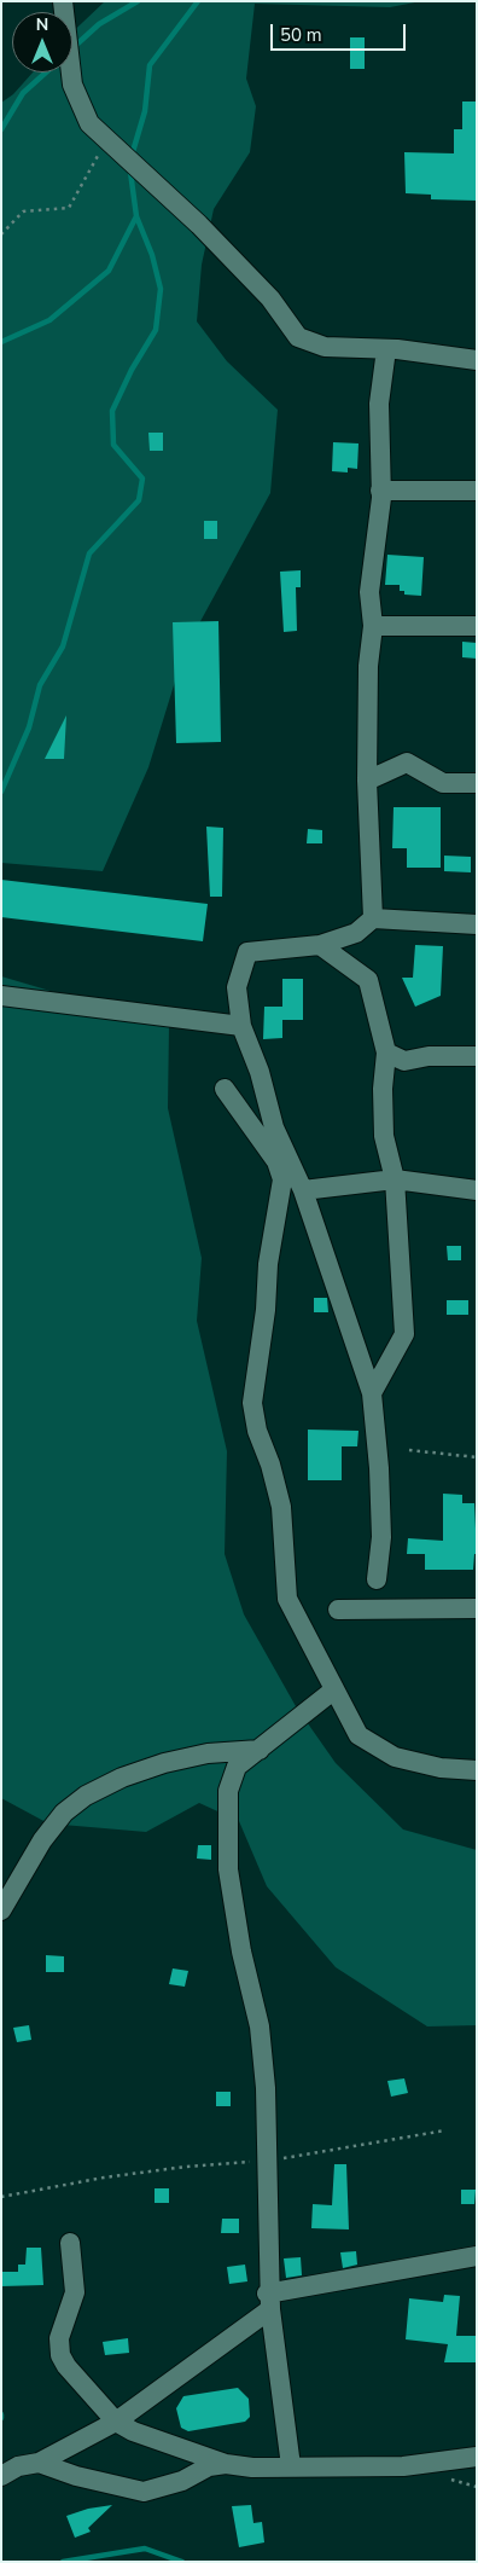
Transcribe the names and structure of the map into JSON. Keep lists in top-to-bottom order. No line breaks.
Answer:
{"scale_bar":"50 m","north":"top"}
